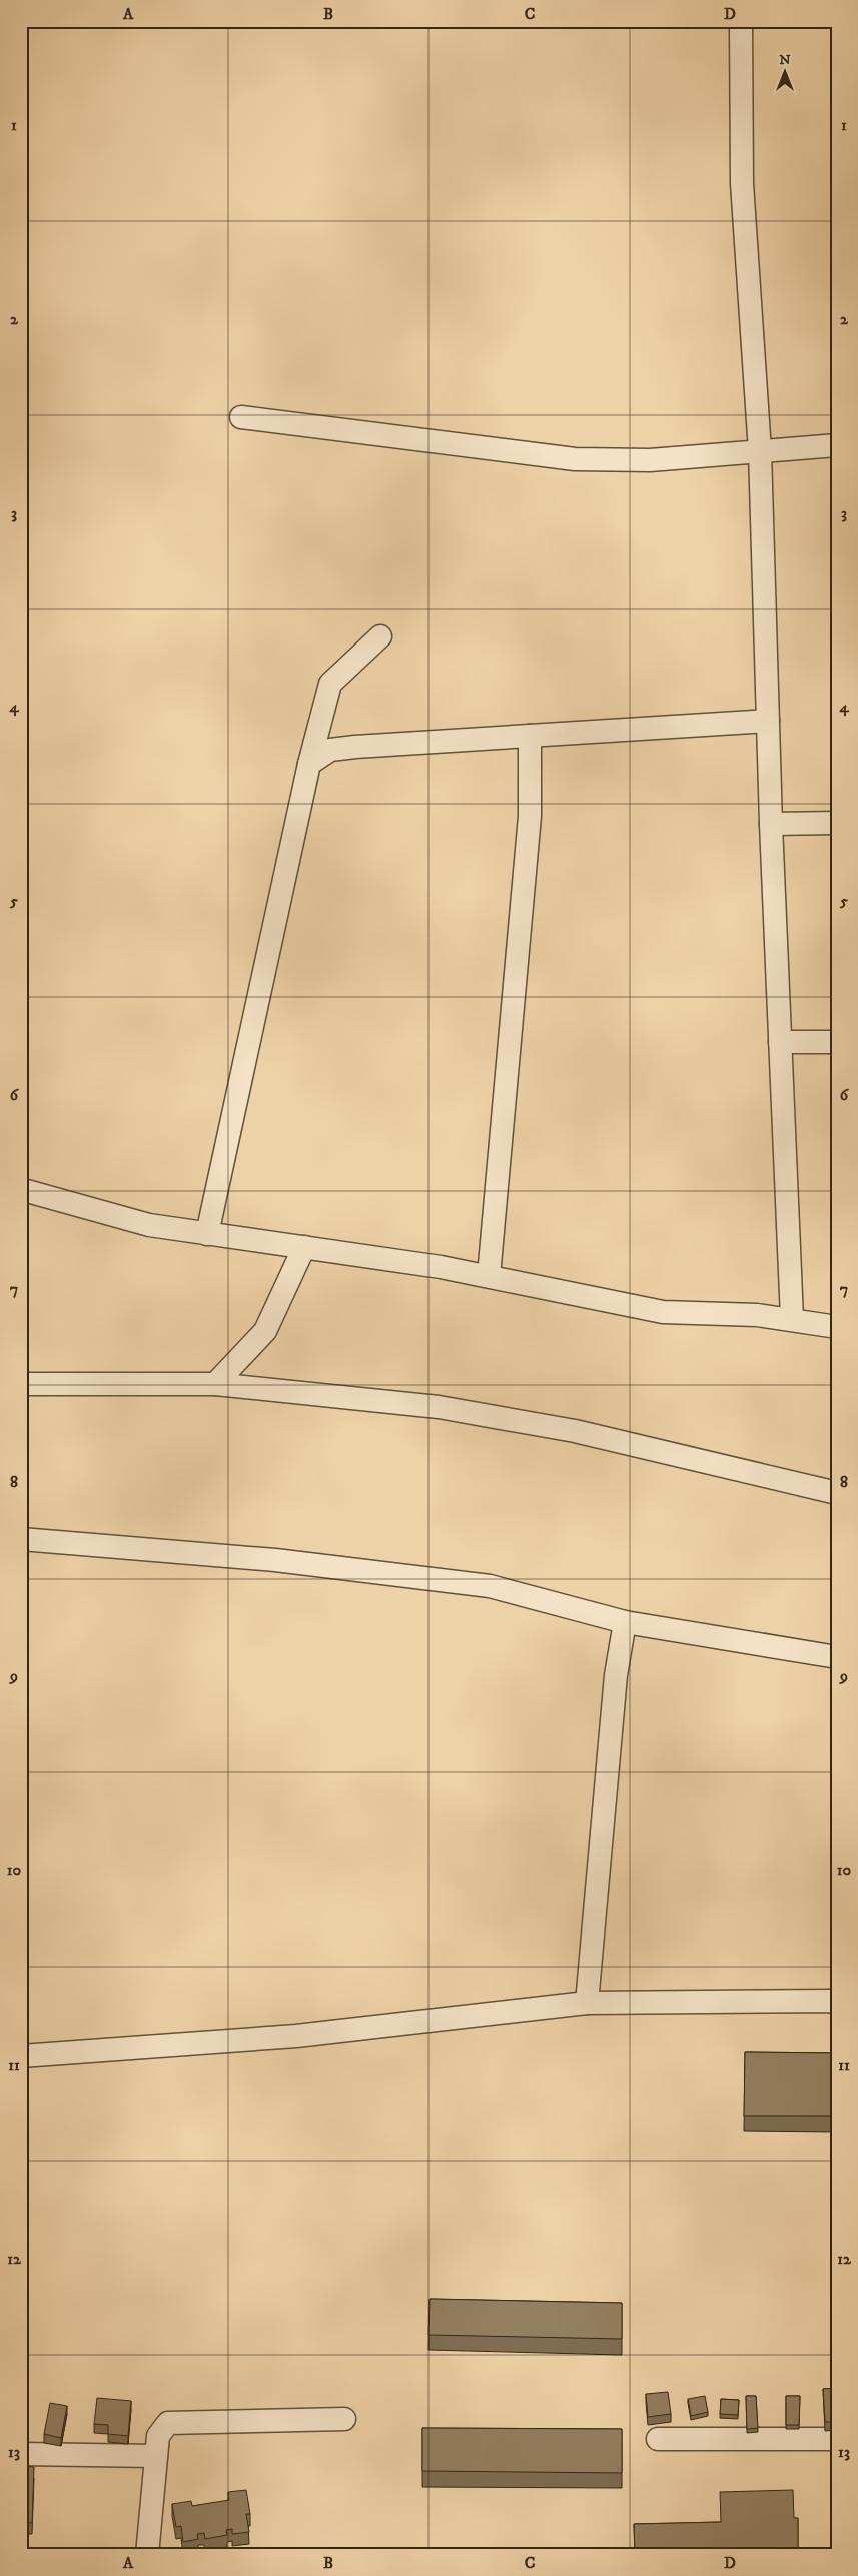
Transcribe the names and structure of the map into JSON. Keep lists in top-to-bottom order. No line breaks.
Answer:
{"north":"top","grid":{"columns":["A","B","C","D"],"rows":["1","2","3","4","5","6","7","8","9","10","11","12","13"]}}
